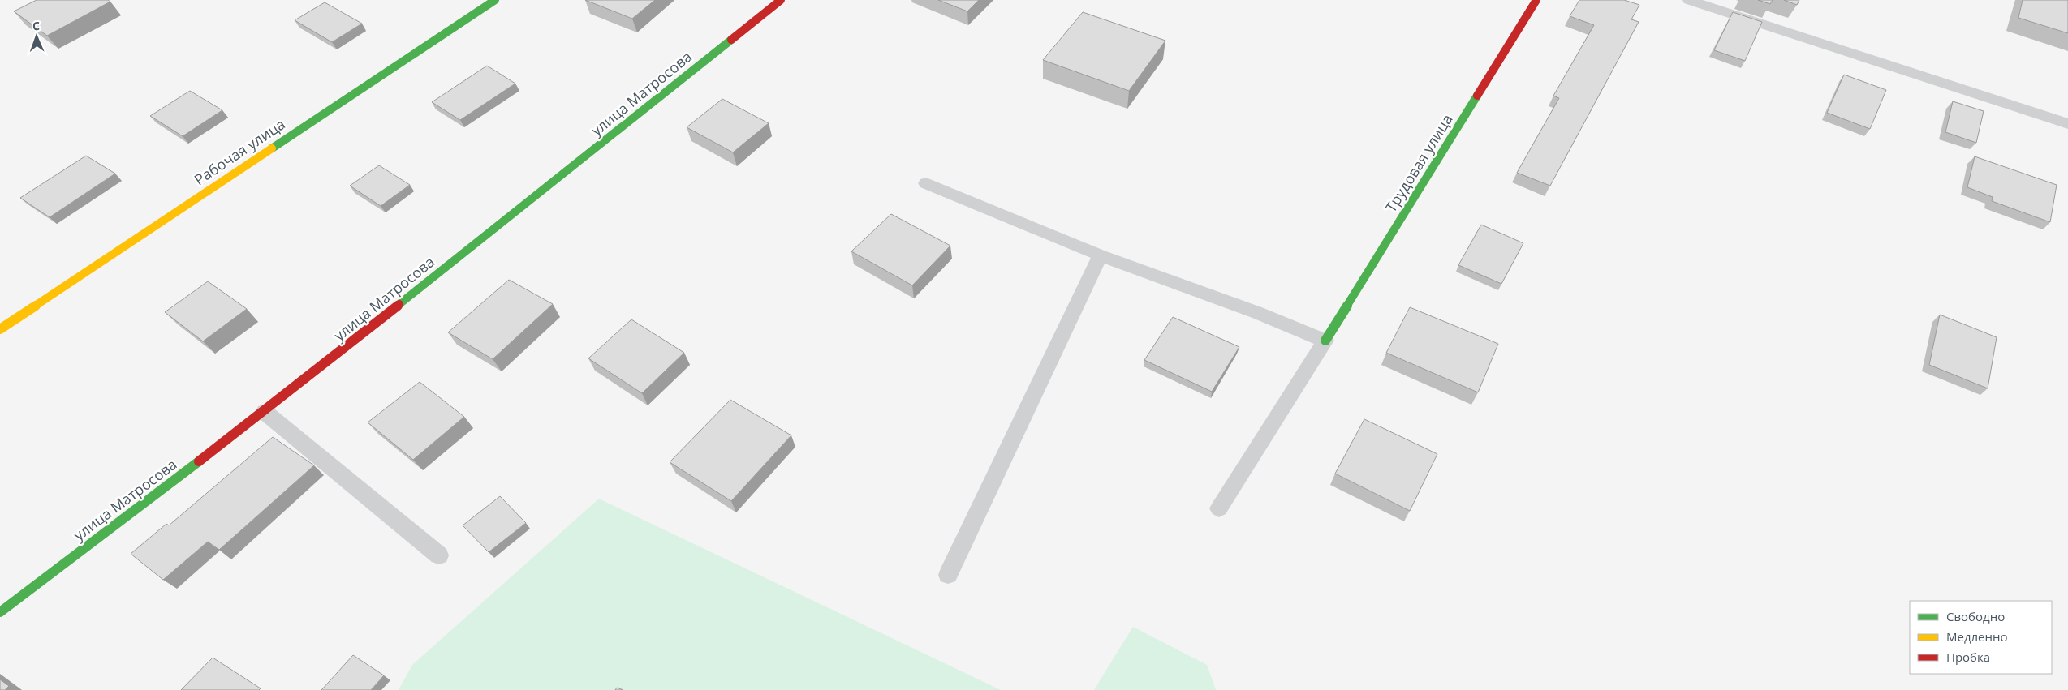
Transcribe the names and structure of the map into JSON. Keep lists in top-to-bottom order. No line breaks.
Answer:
{"streets":{"street":["улица Матросова","Рабочая улица","Трудовая улица"]},"legend":["Свободно","Медленно","Пробка"],"north":"top"}
